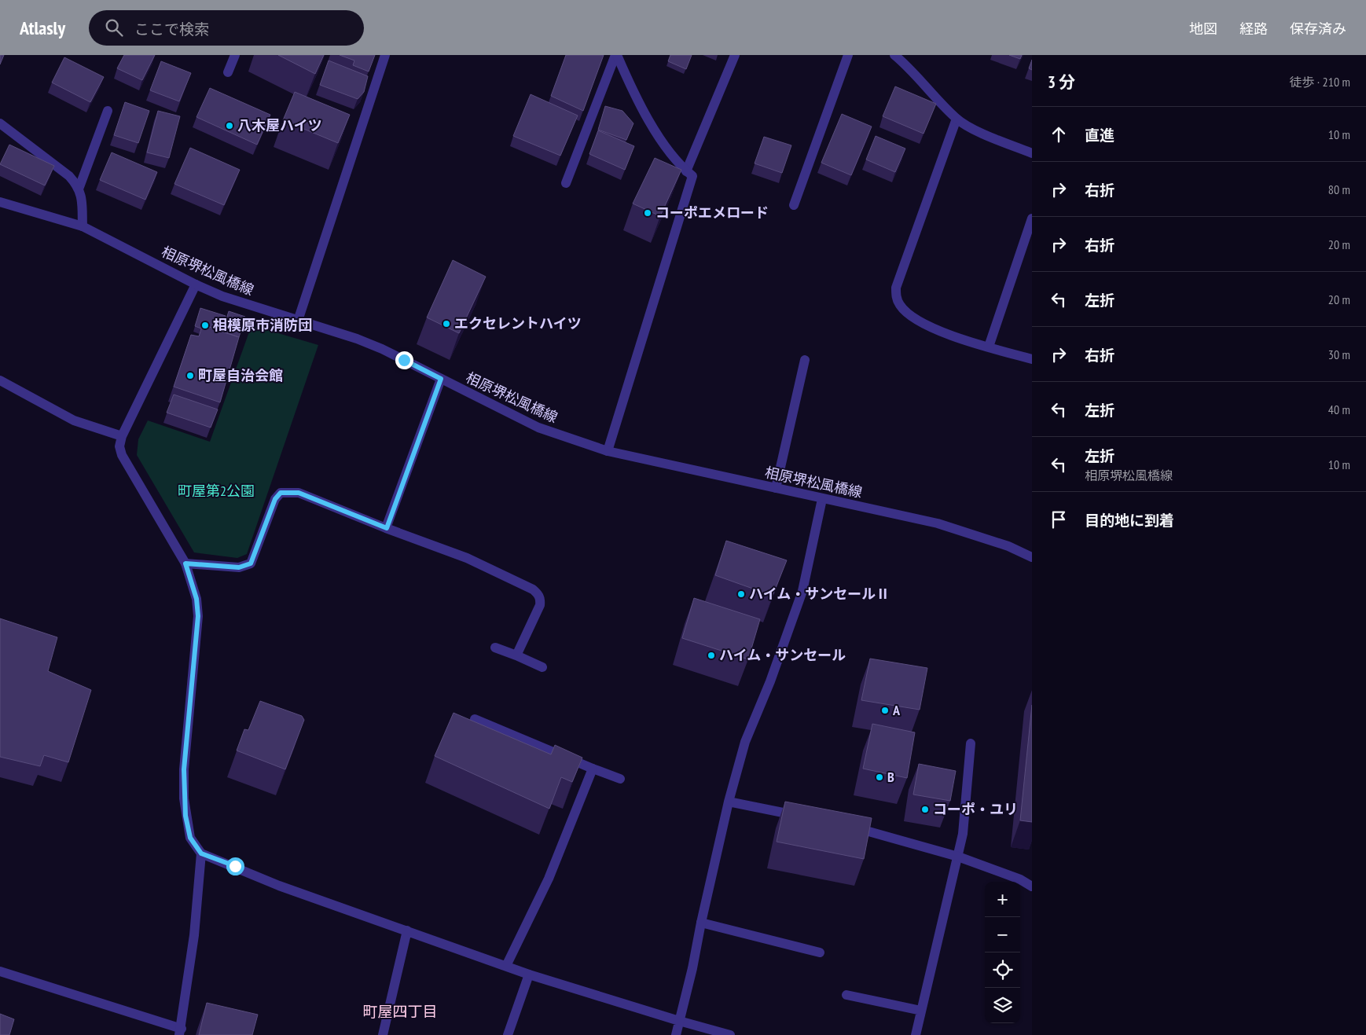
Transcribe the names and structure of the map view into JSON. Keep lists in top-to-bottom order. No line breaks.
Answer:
{"streets":{"street":["相原堺松風橋線"]},"districts":["町屋四丁目"],"parks":["町屋第2公園"],"places":["八木屋ハイツ","コーポエメロード","エクセレントハイツ","相模原市消防団","町屋自治会館","ハイム・サンセールⅡ","ハイム・サンセール","A","B","コーポ・ユリ"],"page":{"header":"Atlasly","search":"ここで検索","nav":["地図","経路","保存済み"],"heading":["3 分","徒歩 · 210 m"],"list":[["直進","10 m"],["右折","80 m"],["右折","20 m"],["左折","20 m"],["右折","30 m"],["左折","40 m"],["左折","相原堺松風橋線","10 m"],"目的地に到着"],"map_buttons":["+","−"]}}
